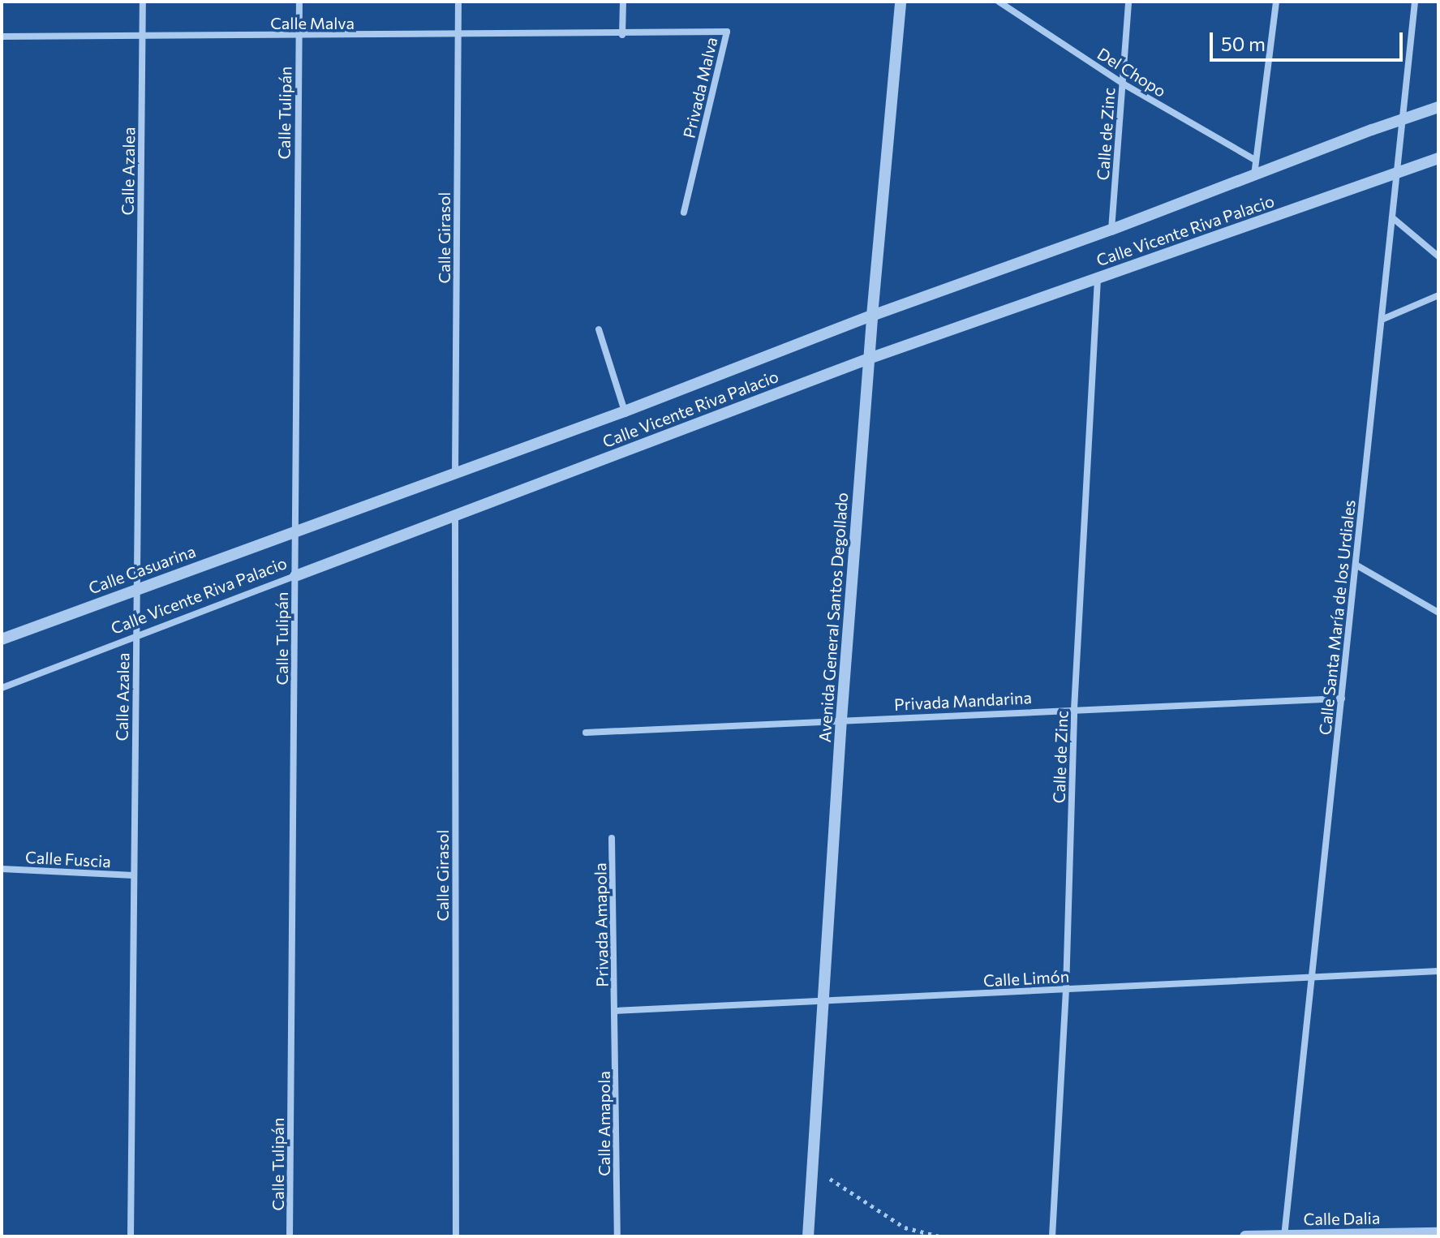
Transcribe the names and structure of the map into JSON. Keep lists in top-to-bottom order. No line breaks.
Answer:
{"streets":{"street":["Calle Malva","Del Chopo","Privada Malva","Calle Tulipán","Calle de Zinc","Calle Azalea","Calle Vicente Riva Palacio","Calle Girasol","Calle Casuarina","Avenida General Santos Degollado","Calle Santa María de los Urdiales","Privada Mandarina","Calle Fuscia","Privada Amapola","Calle Limón","Calle Amapola","Calle Dalia"]},"crossings":[["Calle Malva","Privada Malva"],["Calle Malva","Calle Tulipán"],["Calle Malva","Calle Azalea"],["Calle Malva","Calle Girasol"],["Del Chopo","Calle de Zinc"],["Calle Tulipán","Calle Vicente Riva Palacio"],["Calle Tulipán","Calle Casuarina"],["Calle de Zinc","Calle Vicente Riva Palacio"],["Calle de Zinc","Privada Mandarina"],["Calle de Zinc","Calle Limón"],["Calle Azalea","Calle Vicente Riva Palacio"],["Calle Azalea","Calle Casuarina"],["Calle Azalea","Calle Fuscia"],["Calle Vicente Riva Palacio","Calle Girasol"],["Calle Vicente Riva Palacio","Calle Casuarina"],["Calle Vicente Riva Palacio","Avenida General Santos Degollado"],["Calle Vicente Riva Palacio","Calle Santa María de los Urdiales"],["Avenida General Santos Degollado","Privada Mandarina"],["Avenida General Santos Degollado","Calle Limón"],["Calle Santa María de los Urdiales","Privada Mandarina"],["Calle Santa María de los Urdiales","Calle Limón"],["Calle Santa María de los Urdiales","Calle Dalia"],["Privada Amapola","Calle Limón"],["Privada Amapola","Calle Amapola"],["Calle Limón","Calle Amapola"]],"scale_bar":"50 m"}
